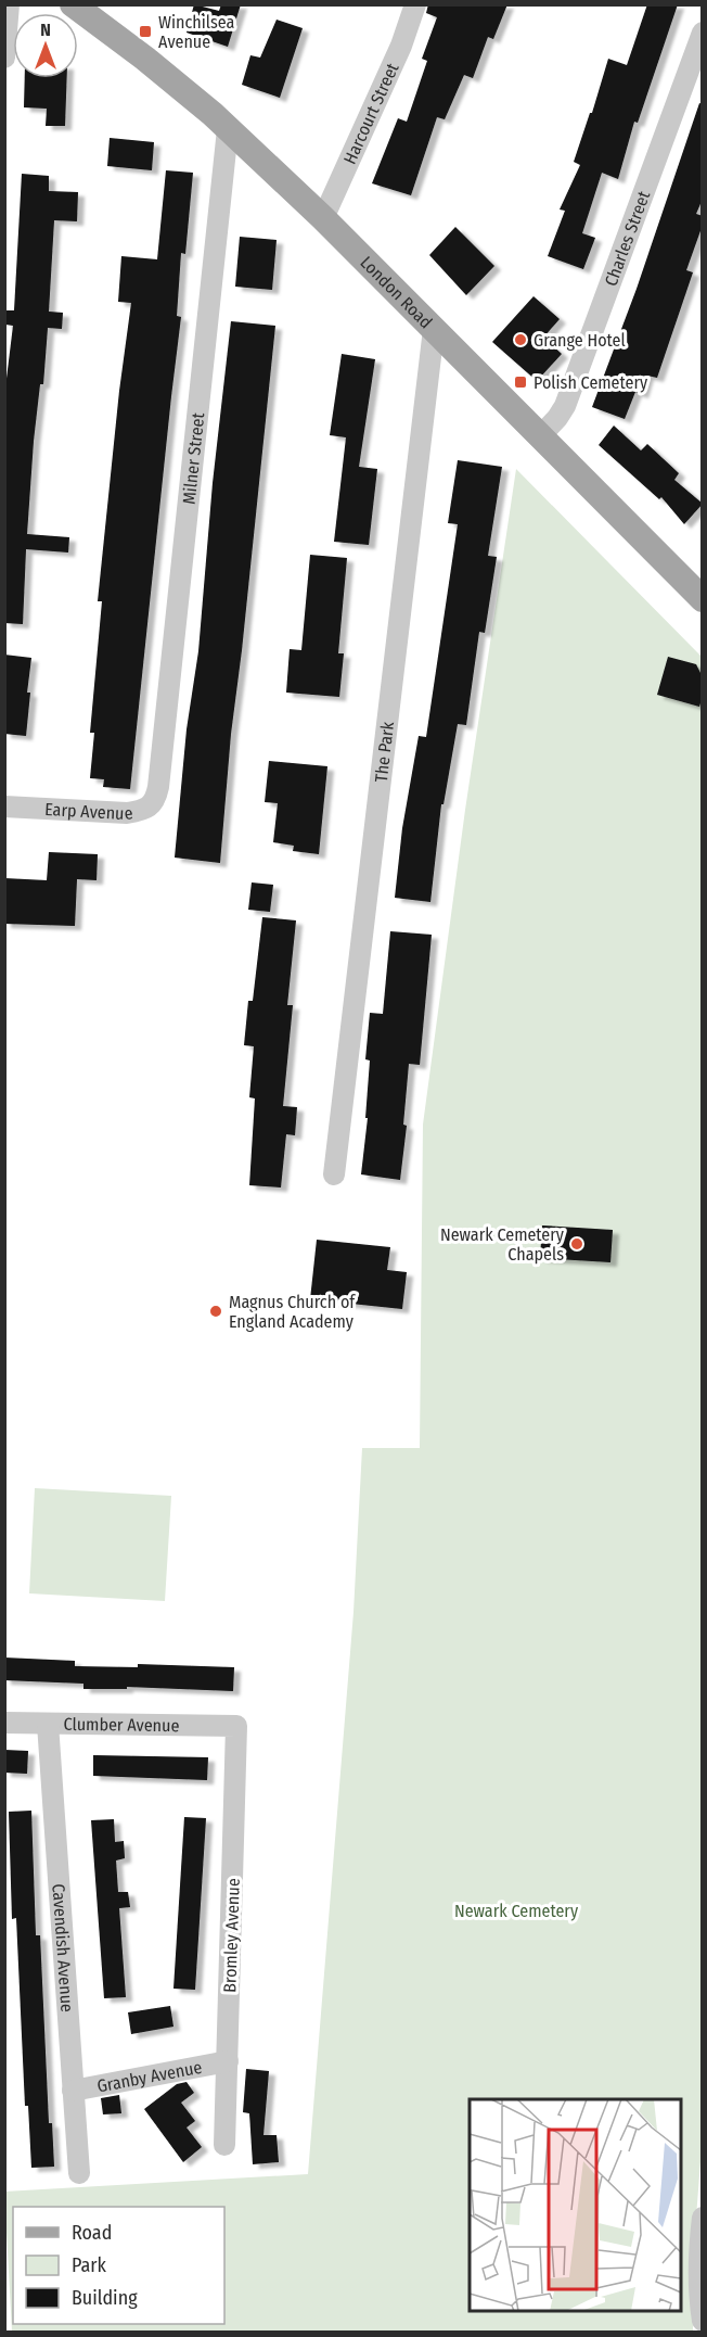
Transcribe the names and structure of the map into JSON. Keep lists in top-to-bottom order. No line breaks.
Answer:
{"streets":{"main road":["London Road"],"street":["Harcourt Street","Charles Street","Milner Street","The Park","Earp Avenue","Clumber Avenue","Bromley Avenue","Cavendish Avenue","Granby Avenue"]},"crossings":[["Harcourt Street","London Road"],["Charles Street","London Road"],["London Road","Milner Street"],["London Road","The Park"],["Milner Street","Earp Avenue"],["Clumber Avenue","Bromley Avenue"],["Clumber Avenue","Cavendish Avenue"],["Bromley Avenue","Granby Avenue"],["Cavendish Avenue","Granby Avenue"]],"parks":["Newark Cemetery"],"places":{"transit":["Winchilsea Avenue","Polish Cemetery"],"other":["Grange Hotel","Newark Cemetery Chapels","Magnus Church of England Academy"]},"legend":["Road","Park","Building"],"north":"top"}
